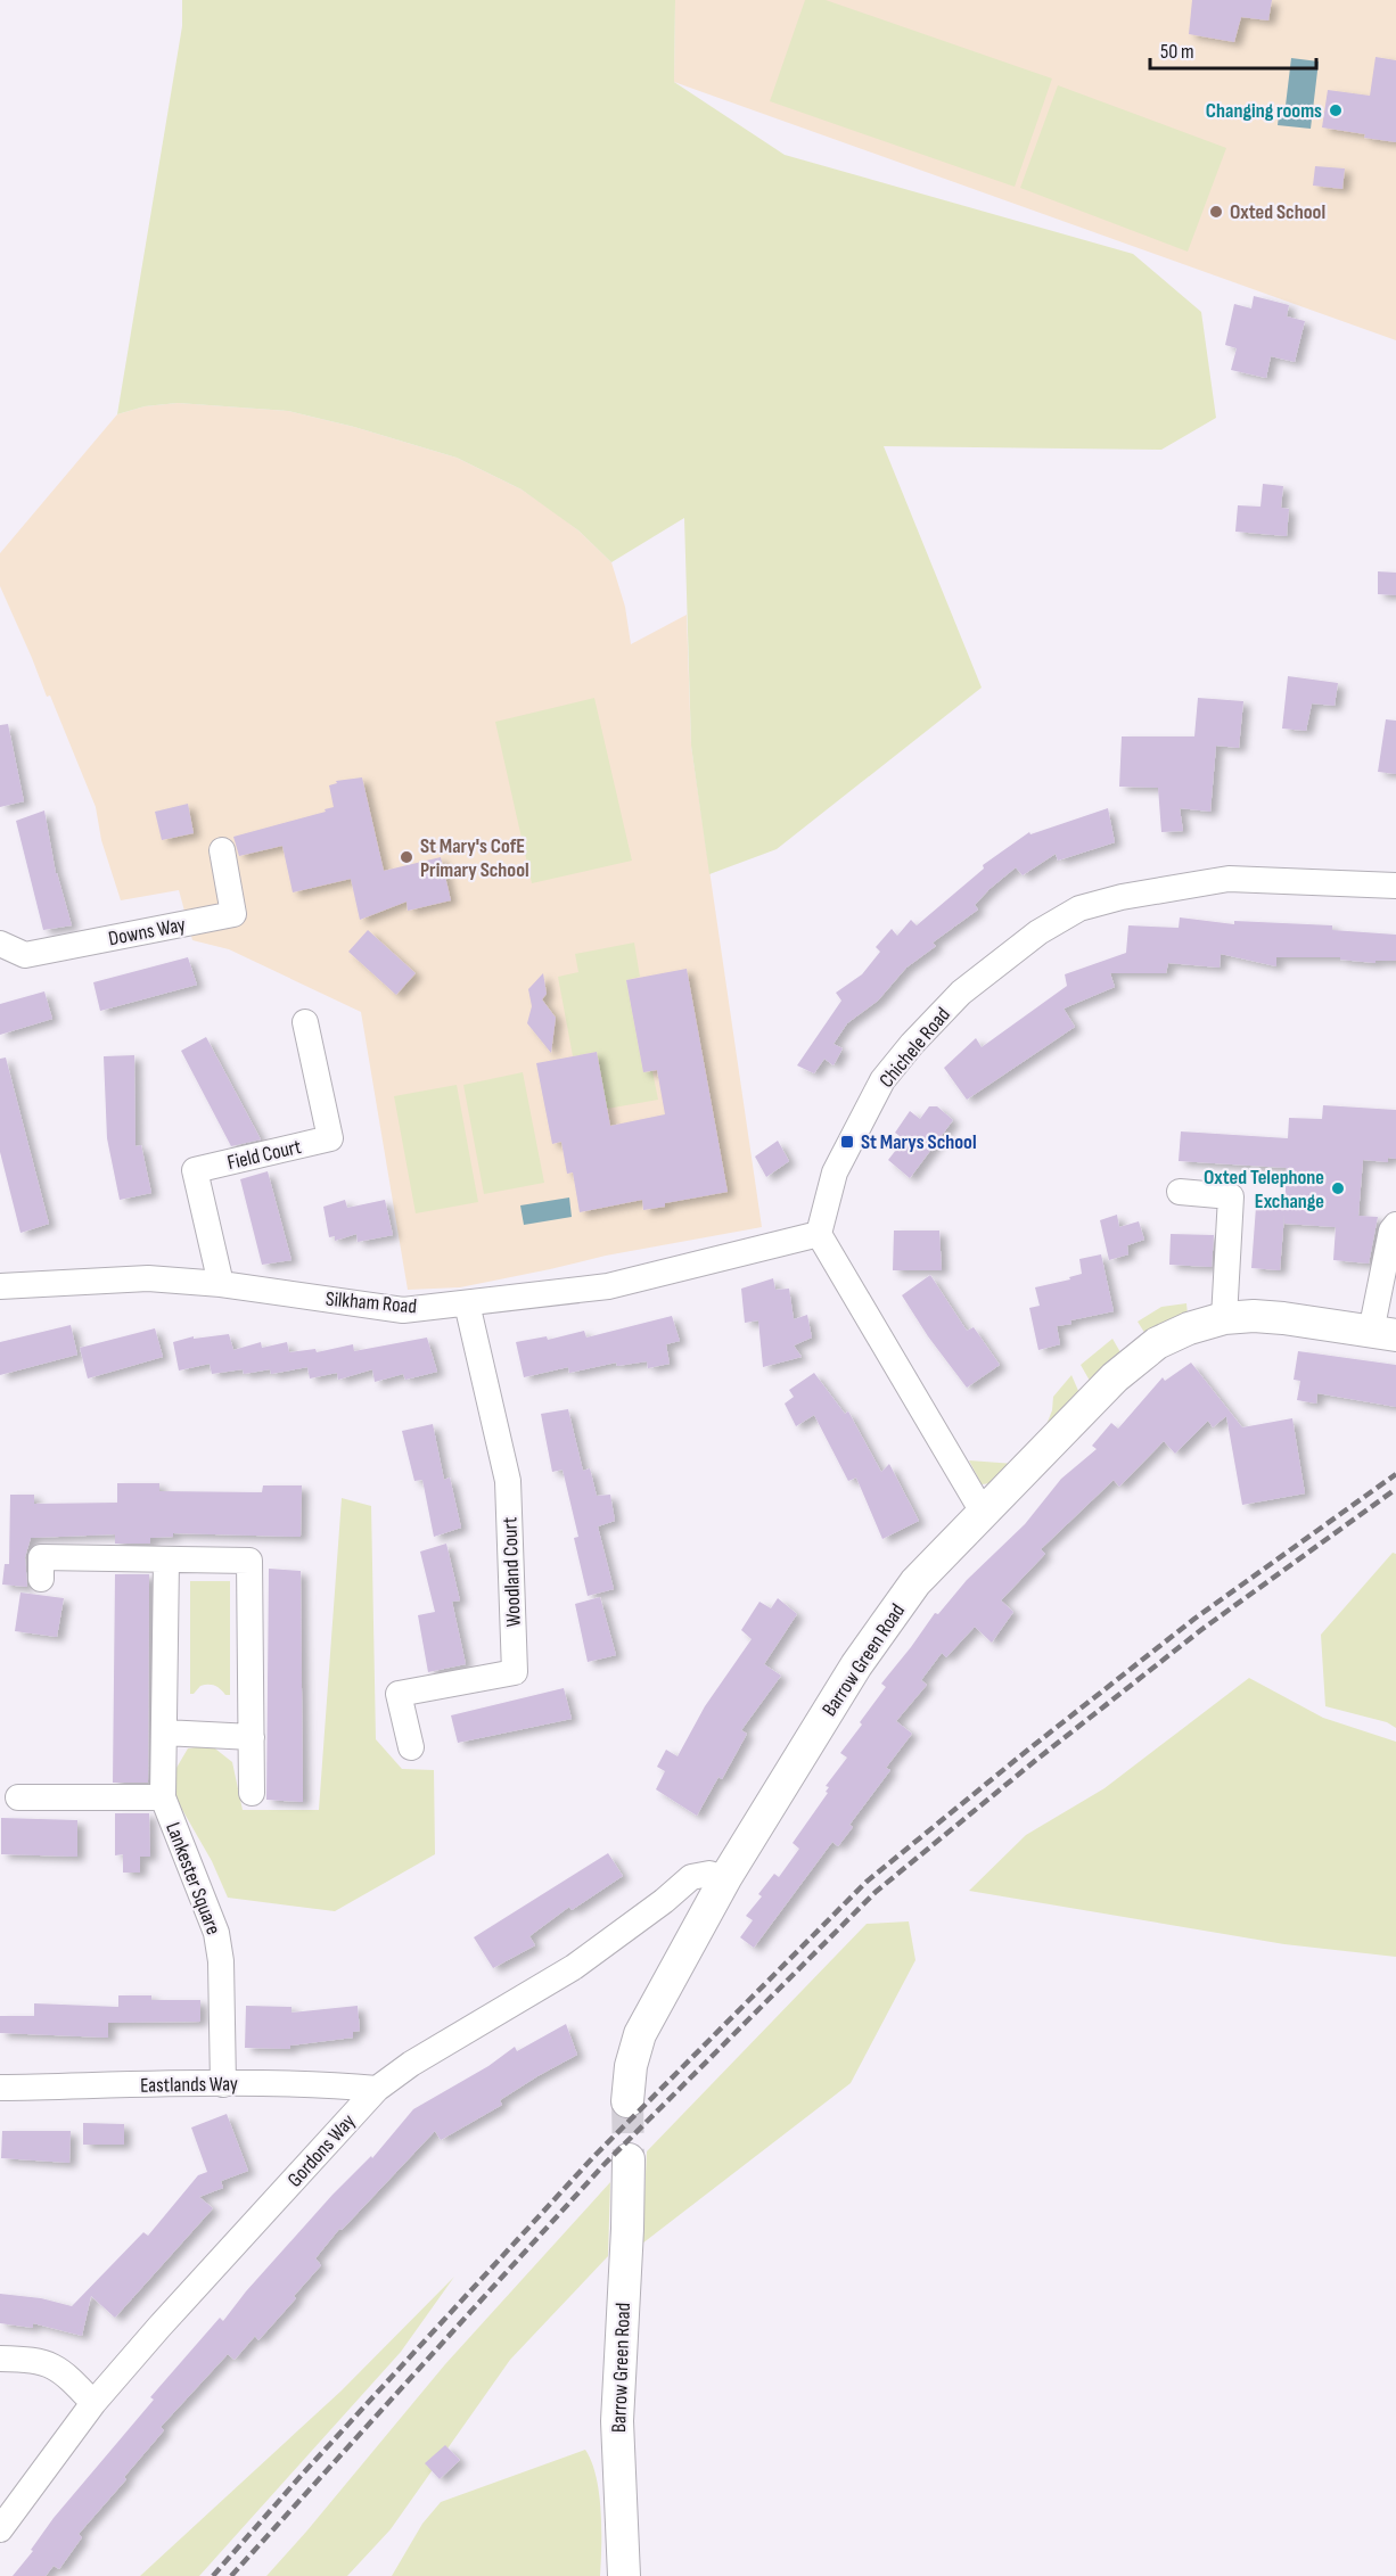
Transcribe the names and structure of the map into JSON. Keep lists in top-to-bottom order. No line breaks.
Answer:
{"streets":{"street":["Downs Way","Chichele Road","Field Court","Silkham Road","Woodland Court","Barrow Green Road","Lankester Square","Eastlands Way","Gordons Way"]},"crossings":[["Chichele Road","Silkham Road"],["Field Court","Silkham Road"],["Silkham Road","Woodland Court"],["Barrow Green Road","Gordons Way"],["Lankester Square","Eastlands Way"],["Eastlands Way","Gordons Way"]],"places":{"other":["Changing rooms","Oxted School","St Mary's CofE Primary School","Oxted Telephone Exchange"],"transit":["St Marys School"]},"scale_bar":"50 m"}
